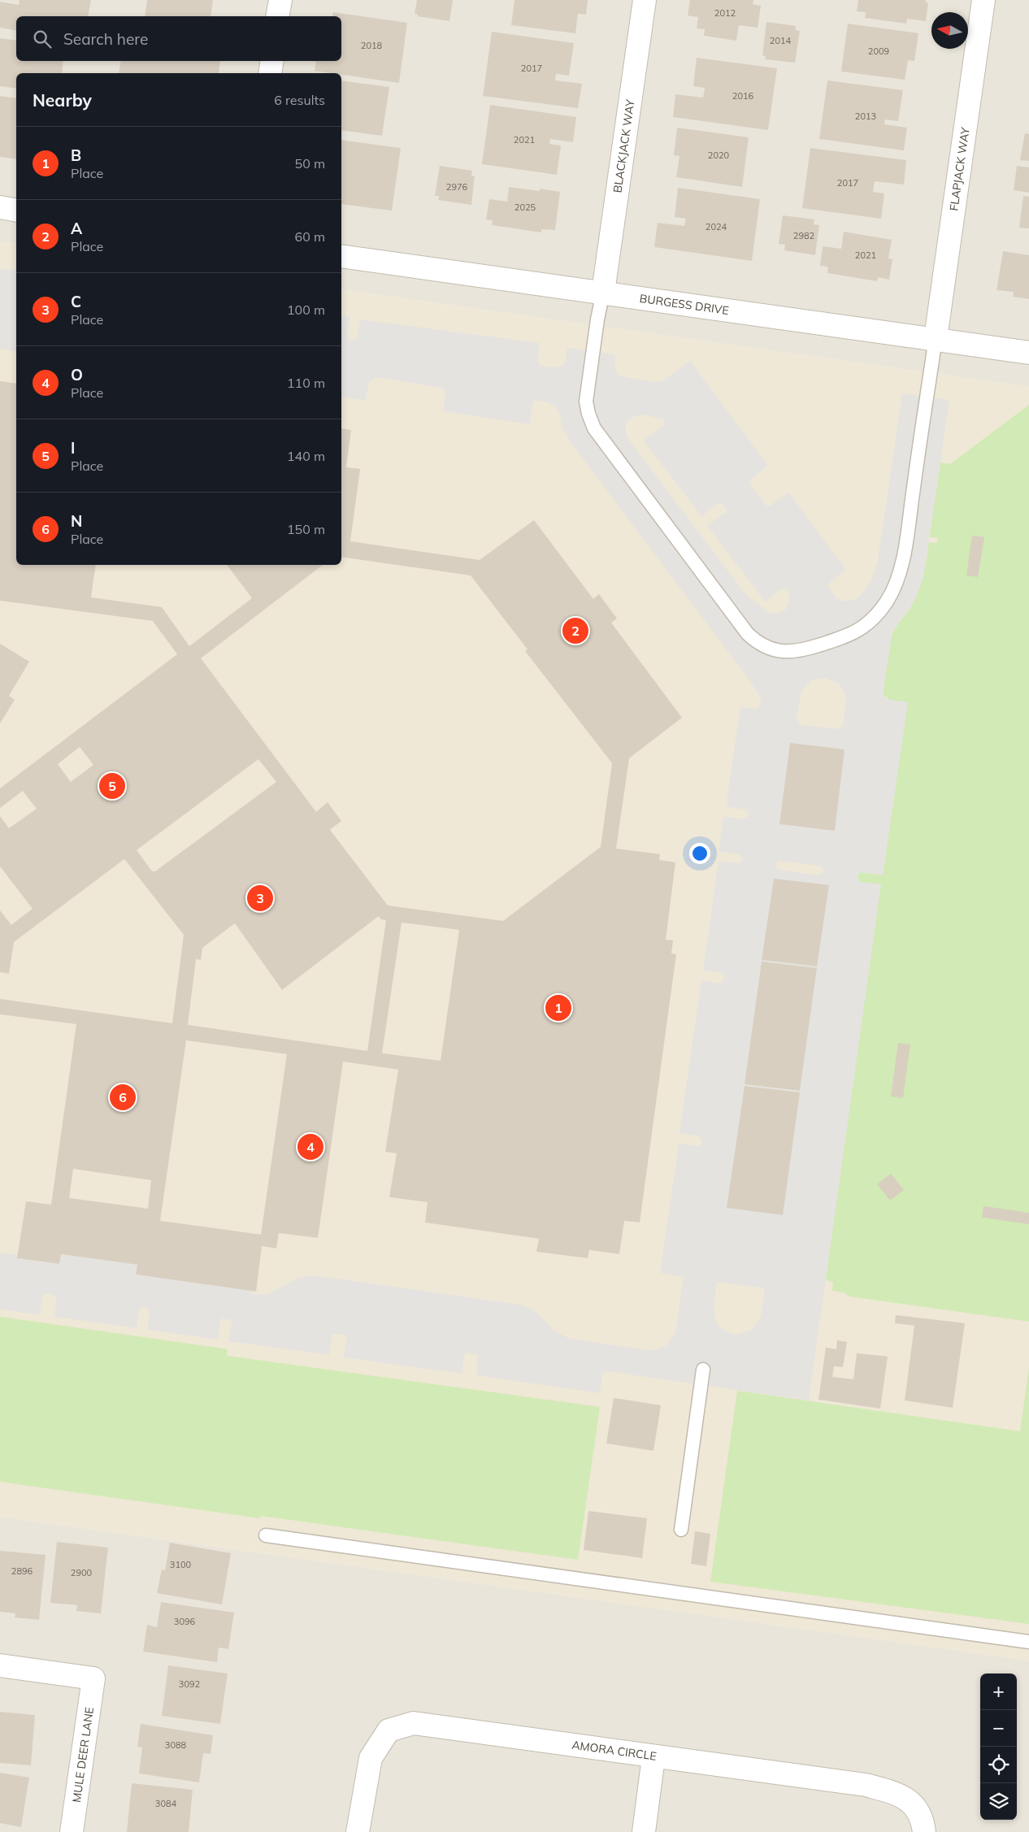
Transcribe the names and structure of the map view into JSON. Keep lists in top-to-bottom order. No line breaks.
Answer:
{"streets":{"street":["BLACKJACK WAY","FLAPJACK WAY","BURGESS DRIVE","AMORA CIRCLE","MULE DEER LANE"]},"crossings":[["BLACKJACK WAY","BURGESS DRIVE"],["FLAPJACK WAY","BURGESS DRIVE"]],"house_numbers":["2012","2014","2018","2009","2017","2016","2013","2021","2020","2017","2976","2025","2024","2982","2021","3100","2896","2900","3096","3092","3088","3084"],"north":"left","page":{"search":"Search here","heading":["Nearby","6 results"],"list":[{"mark":"1","name":"B","note":"Place","value":"50 m"},{"mark":"2","name":"A","note":"Place","value":"60 m"},{"mark":"3","name":"C","note":"Place","value":"100 m"},{"mark":"4","name":"O","note":"Place","value":"110 m"},{"mark":"5","name":"I","note":"Place","value":"140 m"},{"mark":"6","name":"N","note":"Place","value":"150 m"}],"pins":["2","5","3","1","6","4"],"map_buttons":["+","−"]}}
